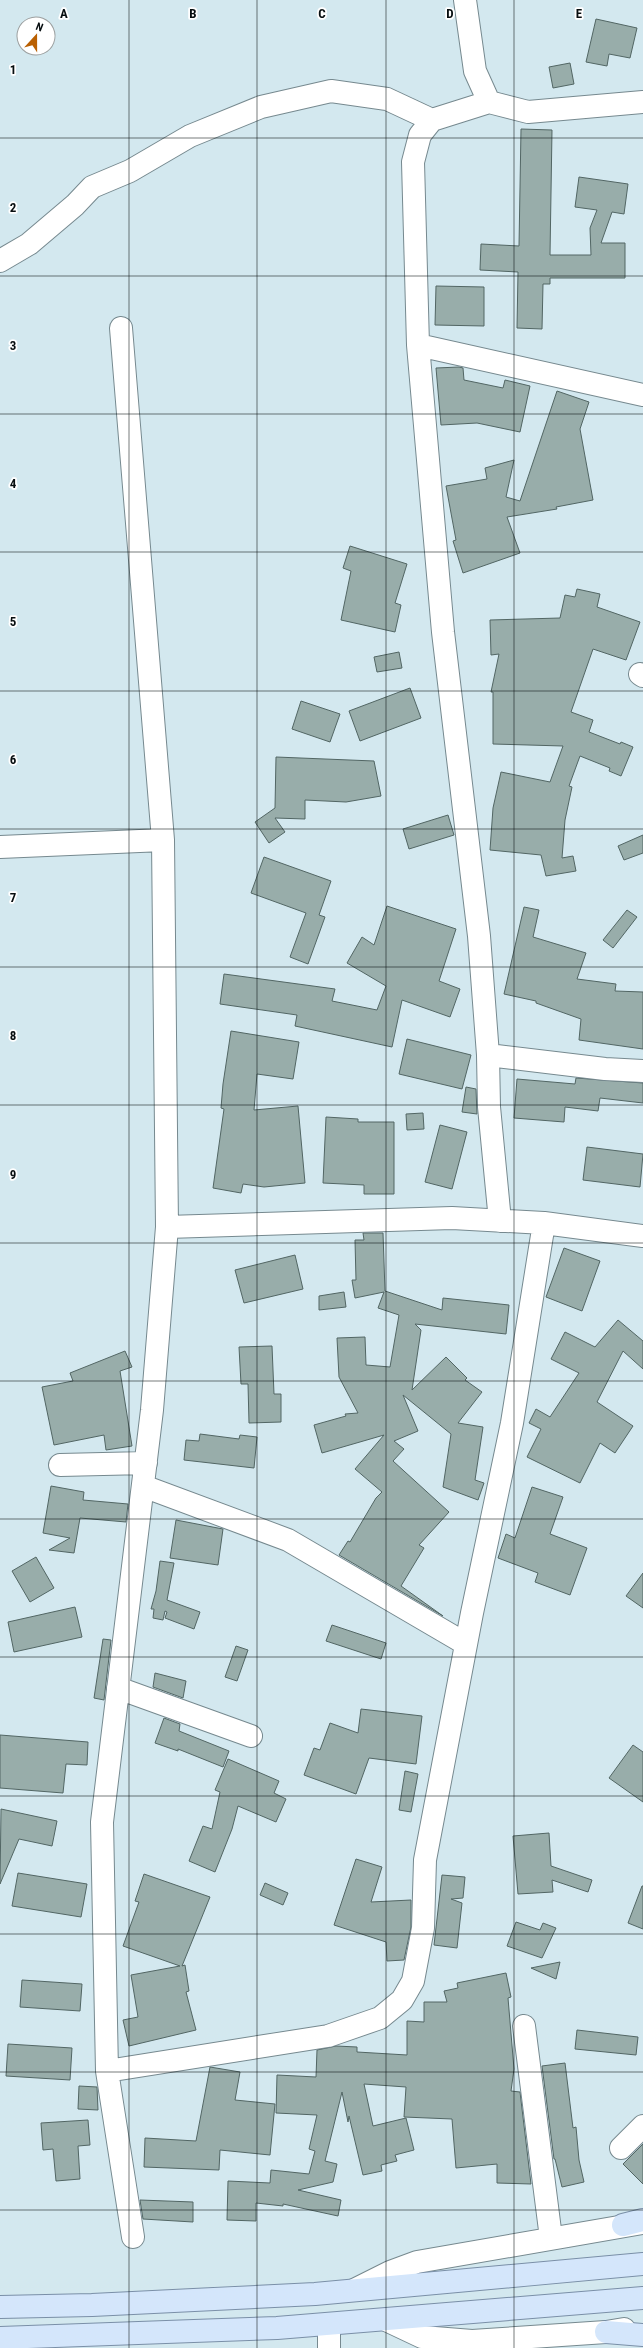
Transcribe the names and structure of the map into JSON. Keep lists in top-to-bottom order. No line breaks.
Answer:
{"north":"top","grid":{"columns":["A","B","C","D","E"],"rows":["1","2","3","4","5","6","7","8","9"]}}
